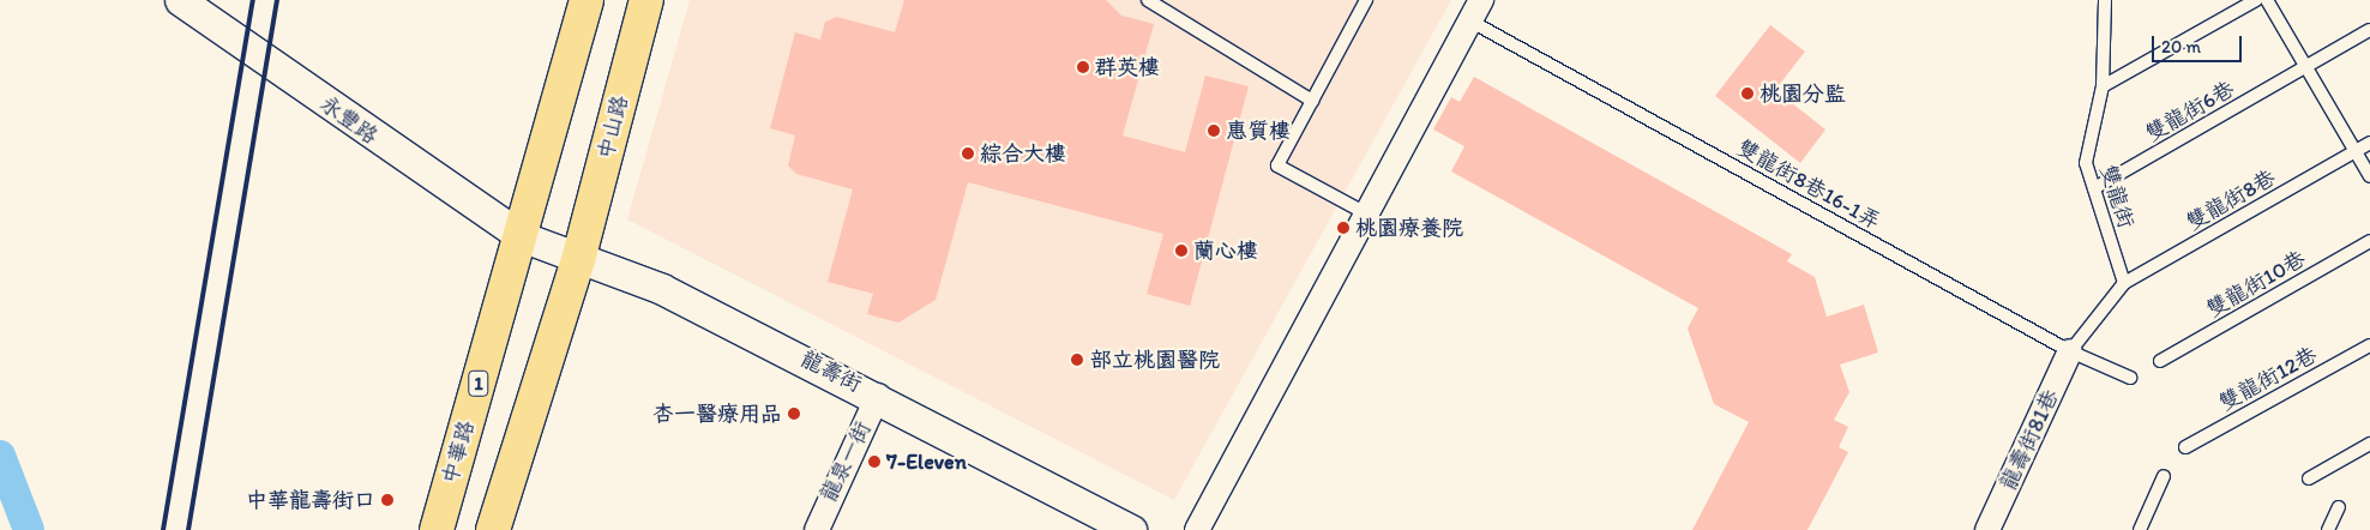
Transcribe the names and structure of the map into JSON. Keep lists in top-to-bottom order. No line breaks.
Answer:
{"streets":{"main road":["中山路","1","中華路"],"street":["永豐路","龍壽街","龍壽街81巷","龍泉一街"],"lane":["雙龍街6巷","雙龍街8巷16-1弄","雙龍街","雙龍街8巷","雙龍街10巷","雙龍街12巷"]},"crossings":[["雙龍街6巷","雙龍街"],["永豐路","龍壽街"],["永豐路","1"],["永豐路","中華路"],["中山路","龍壽街"],["雙龍街8巷16-1弄","龍壽街81巷"],["雙龍街","雙龍街8巷"],["龍壽街","1"],["龍壽街","中華路"],["龍壽街","龍泉一街"],["1","中華路"]],"places":["群英樓","桃園分監","惠質樓","綜合大樓","桃園療養院","蘭心樓","部立桃園醫院","杏一醫療用品","7-Eleven","中華龍壽街口"],"scale_bar":"20 m"}
